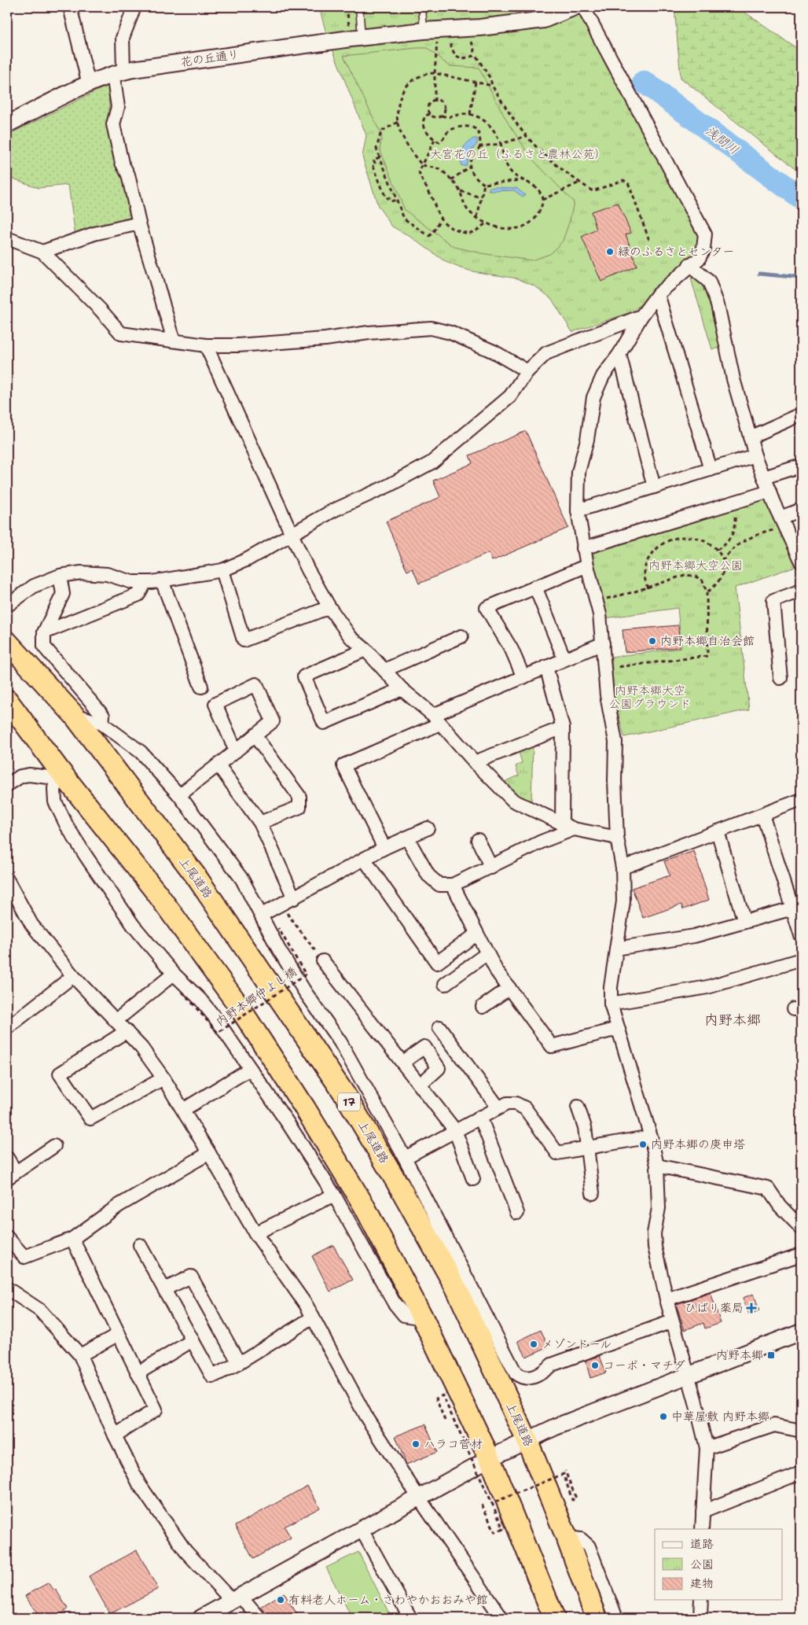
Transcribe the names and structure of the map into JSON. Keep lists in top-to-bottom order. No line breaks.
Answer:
{"streets":{"highway":["上尾道路","17"],"street":["花の丘通り"],"path":["内野本郷仲よし橋"]},"districts":["内野本郷"],"water":["浅間川"],"parks":["大宮花の丘（ふるさと農林公苑）","内野本郷大空公園","内野本郷大空 公園グラウンド"],"places":{"other":["緑のふるさとセンター","内野本郷自治会館","内野本郷の庚申塔","メゾンドール","コーポ・マチダ","中華屋敷 内野本郷","ハラコ菅材","有料老人ホーム・さわやかおおみや館"],"health":["ひばり薬局"],"transit":["内野本郷"]},"legend":["道路","公園","建物"]}
